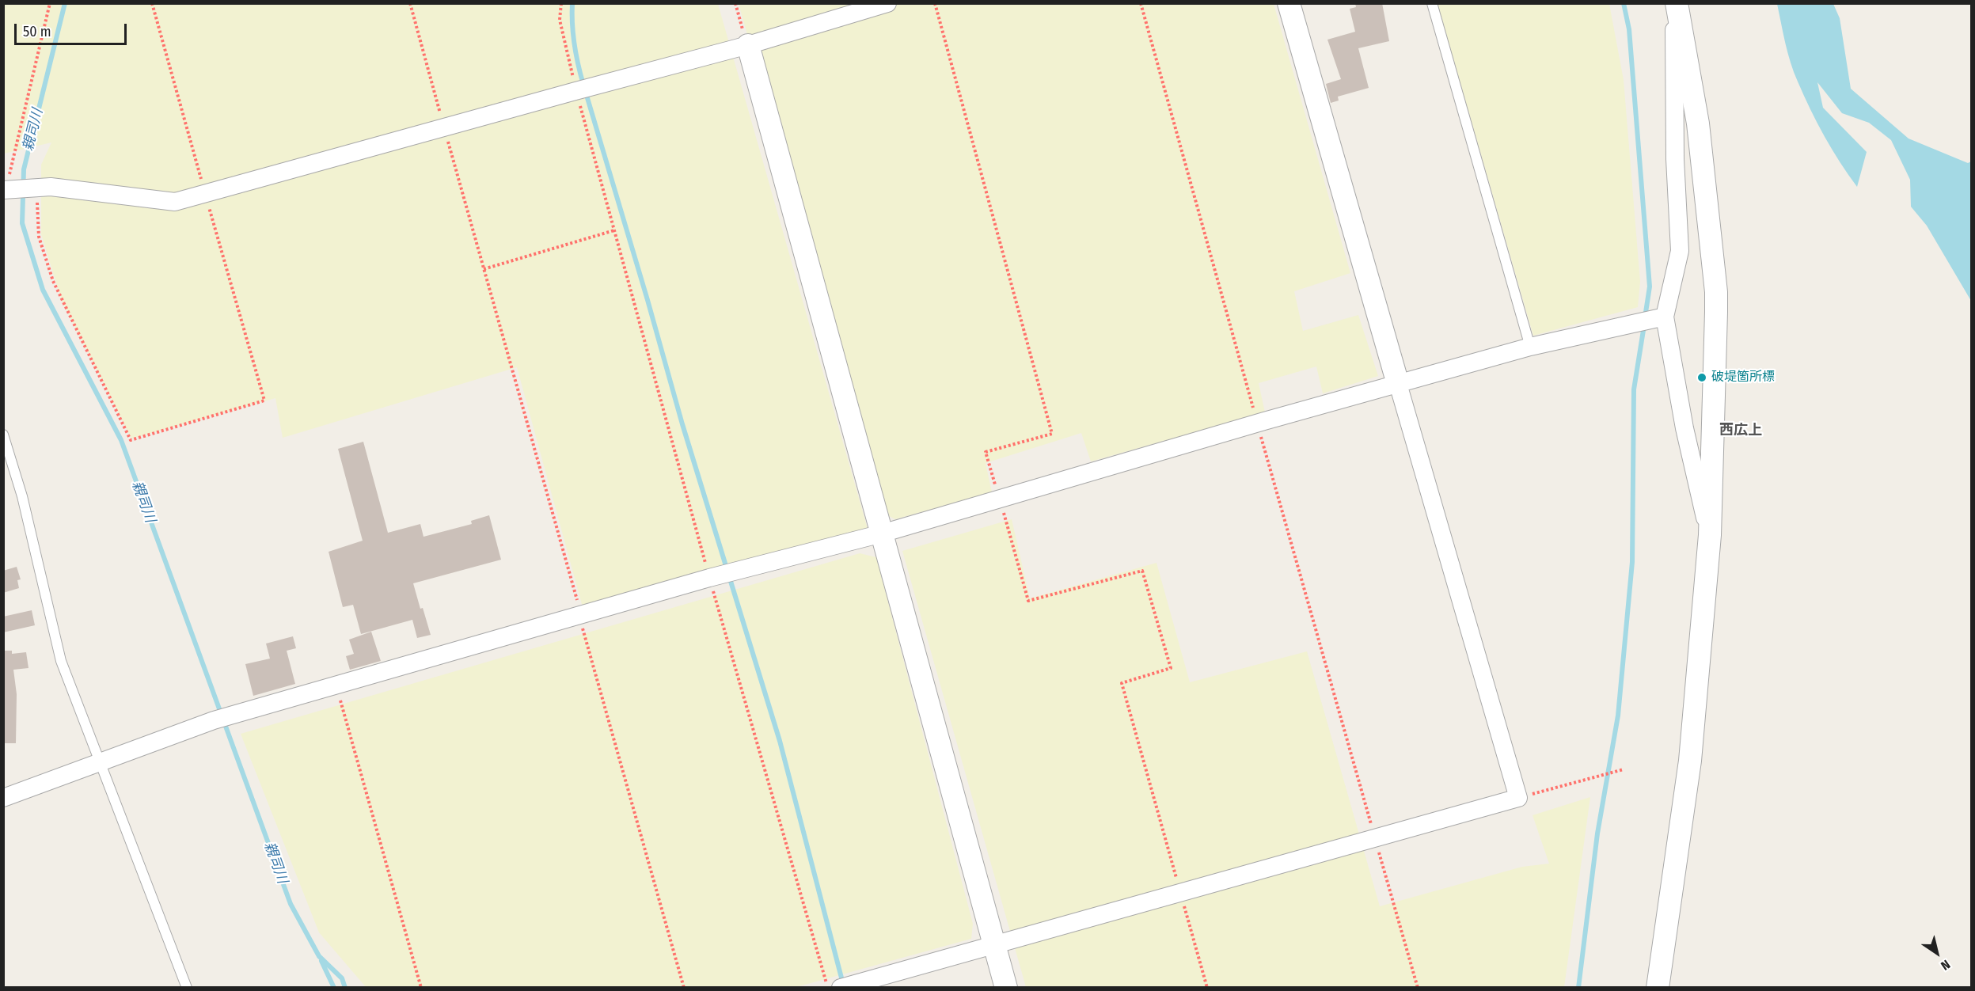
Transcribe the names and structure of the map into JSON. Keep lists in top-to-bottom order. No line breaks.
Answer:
{"districts":["西広上"],"water":["親司川"],"places":["破堤箇所標"],"scale_bar":"50 m","north":"bottom right"}
